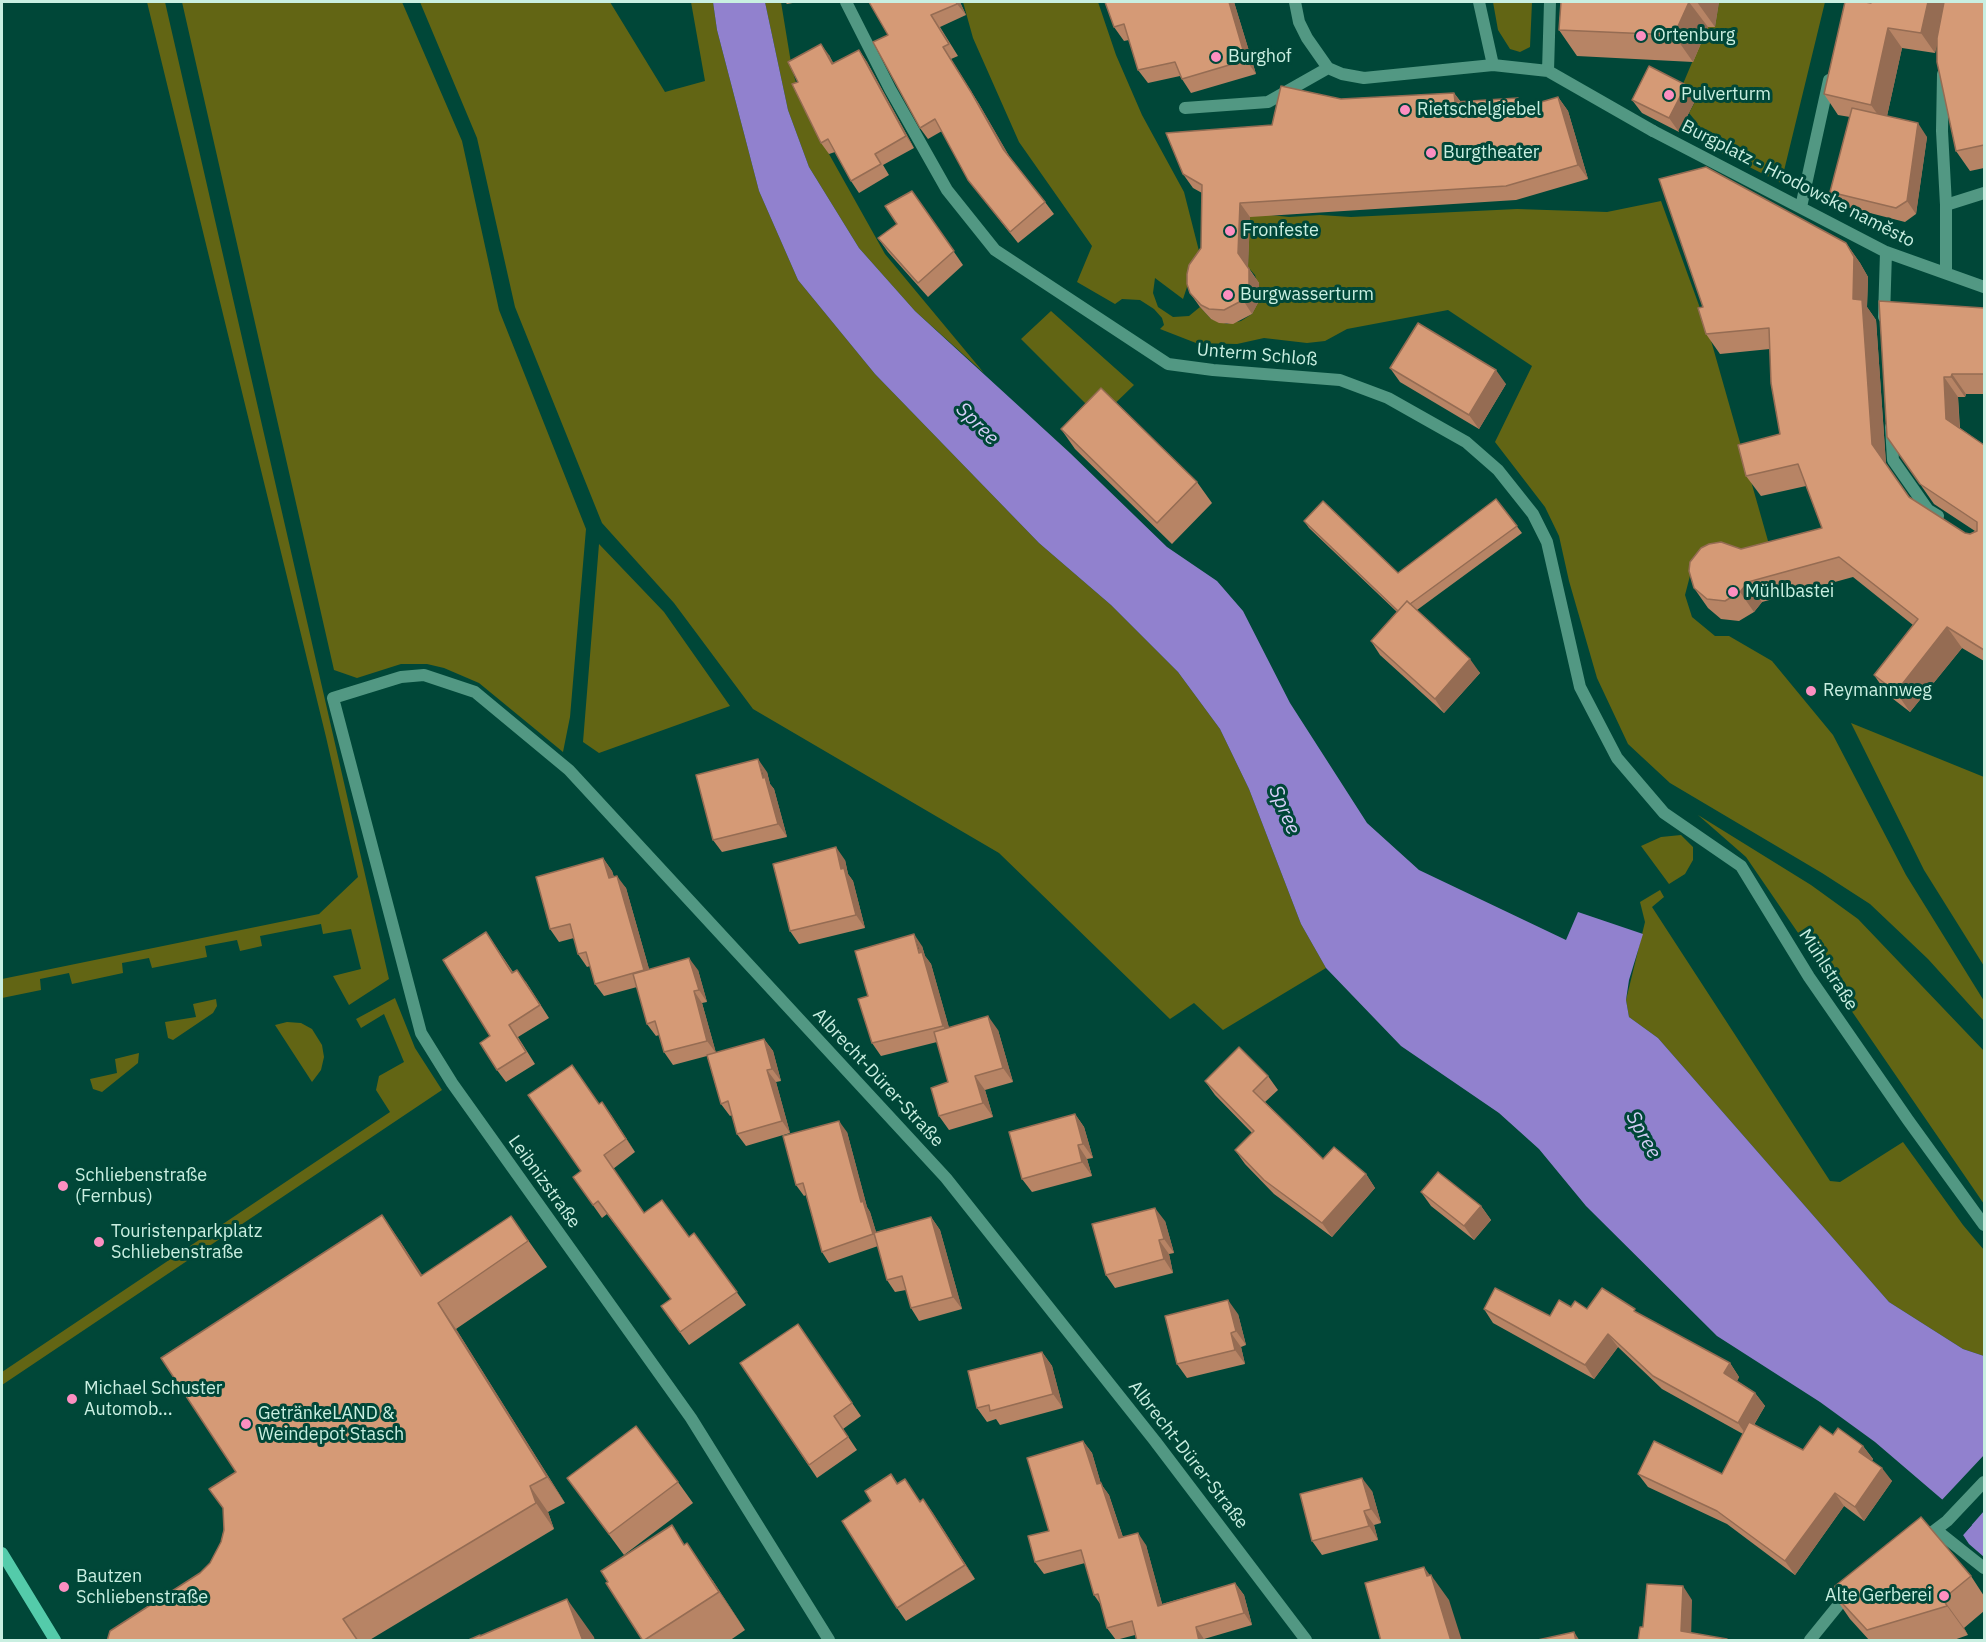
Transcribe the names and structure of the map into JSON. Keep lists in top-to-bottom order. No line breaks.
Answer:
{"streets":{"street":["Burgplatz - Hrodowske naměsto","Unterm Schloß","Mühlstraße","Albrecht-Dürer-Straße","Leibnizstraße"]},"crossings":[["Unterm Schloß","Mühlstraße"],["Albrecht-Dürer-Straße","Leibnizstraße"]],"water":["Spree"],"places":["Ortenburg","Burghof","Pulverturm","Rietschelgiebel","Burgtheater","Fronfeste","Burgwasserturm","Mühlbastei","Reymannweg","Schliebenstraße (Fernbus)","Touristenparkplatz Schliebenstraße","Michael Schuster Automob...","GetränkeLAND & Weindepot Stasch","Bautzen Schliebenstraße","Alte Gerberei"]}
